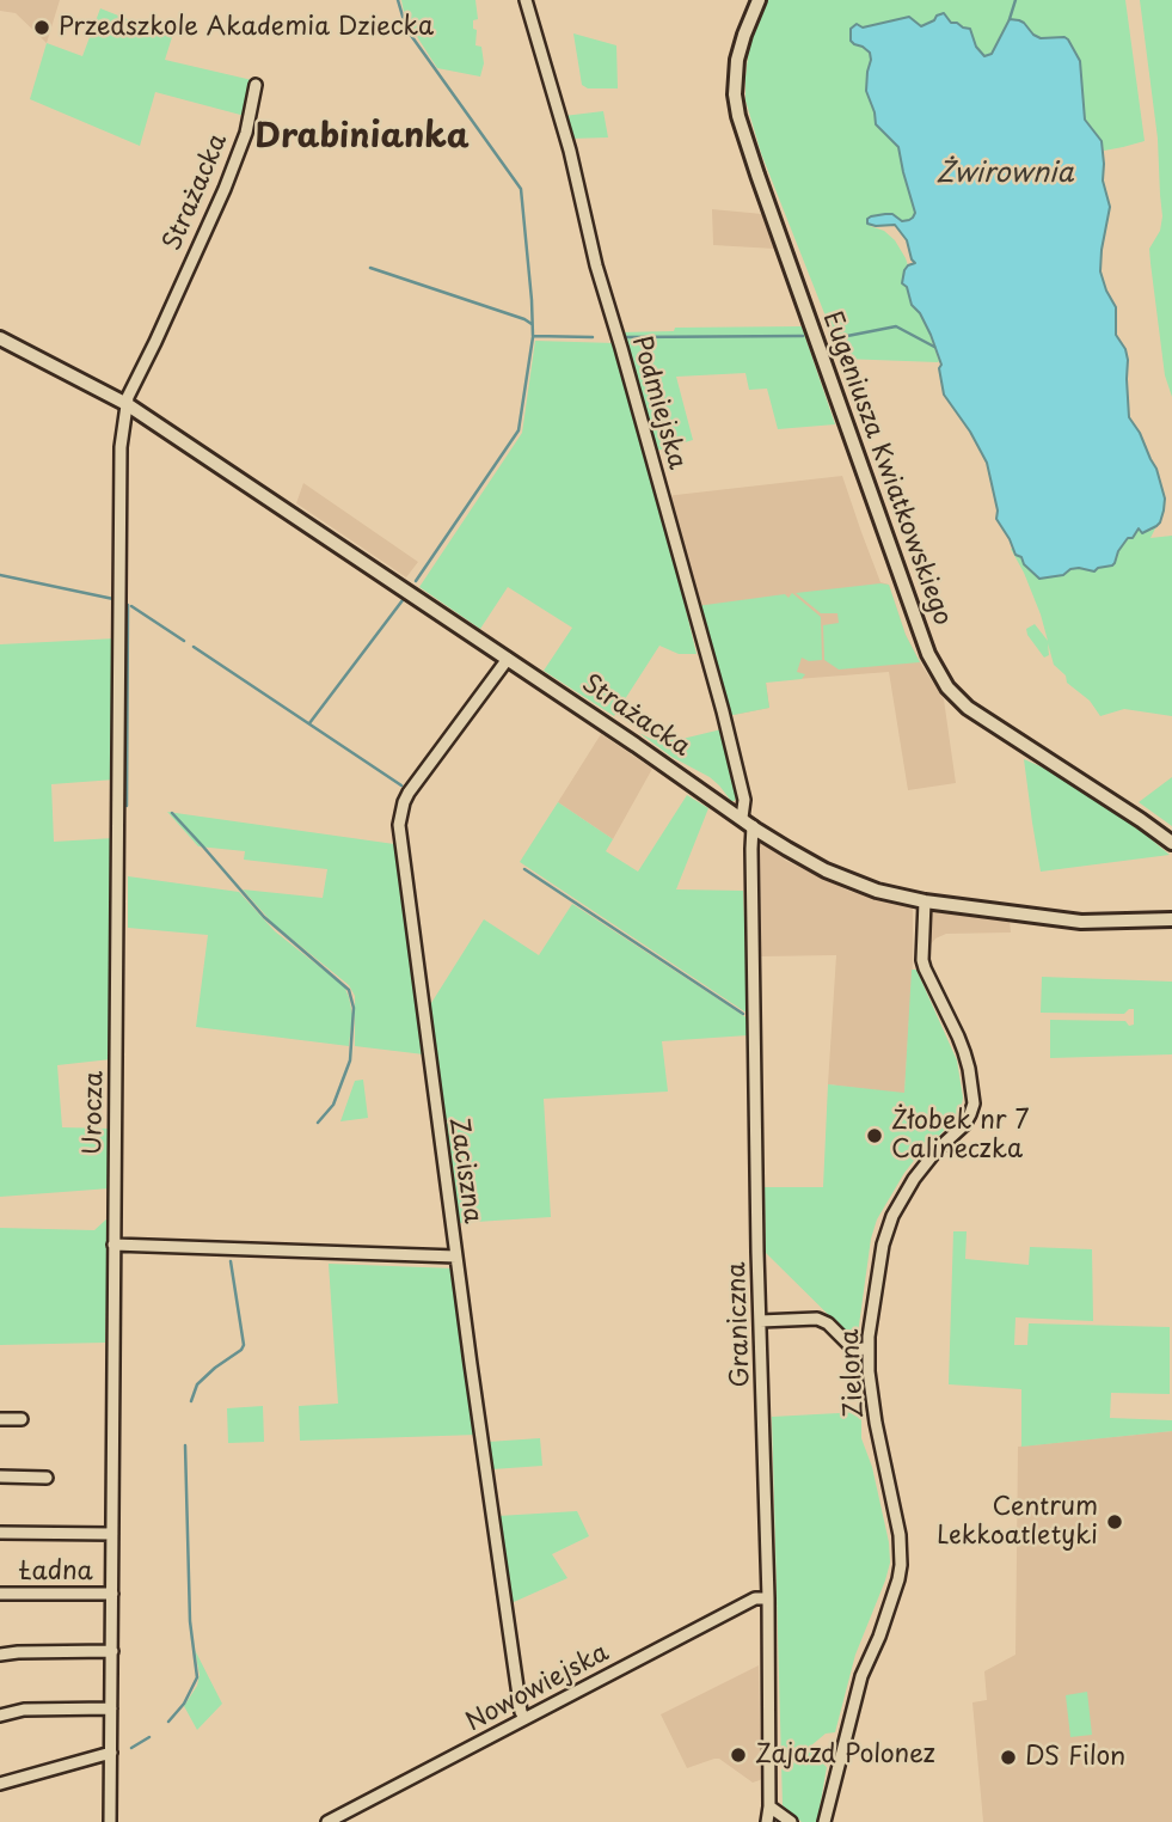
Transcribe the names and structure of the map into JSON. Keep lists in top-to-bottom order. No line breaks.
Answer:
{"streets":{"street":["Strażacka","Podmiejska","Eugeniusza Kwiatkowskiego","Urocza","Zaciszna","Graniczna","Zielona","Ładna","Nowowiejska"]},"crossings":[["Strażacka","Podmiejska"],["Strażacka","Urocza"],["Strażacka","Zaciszna"],["Strażacka","Graniczna"],["Strażacka","Zielona"],["Urocza","Ładna"],["Zaciszna","Nowowiejska"],["Graniczna","Nowowiejska"]],"districts":["Drabinianka"],"water":["Żwirownia"],"places":["Przedszkole Akademia Dziecka","Żłobek nr 7 Calineczka","Centrum Lekkoatletyki","Zajazd Polonez","DS Filon"]}
